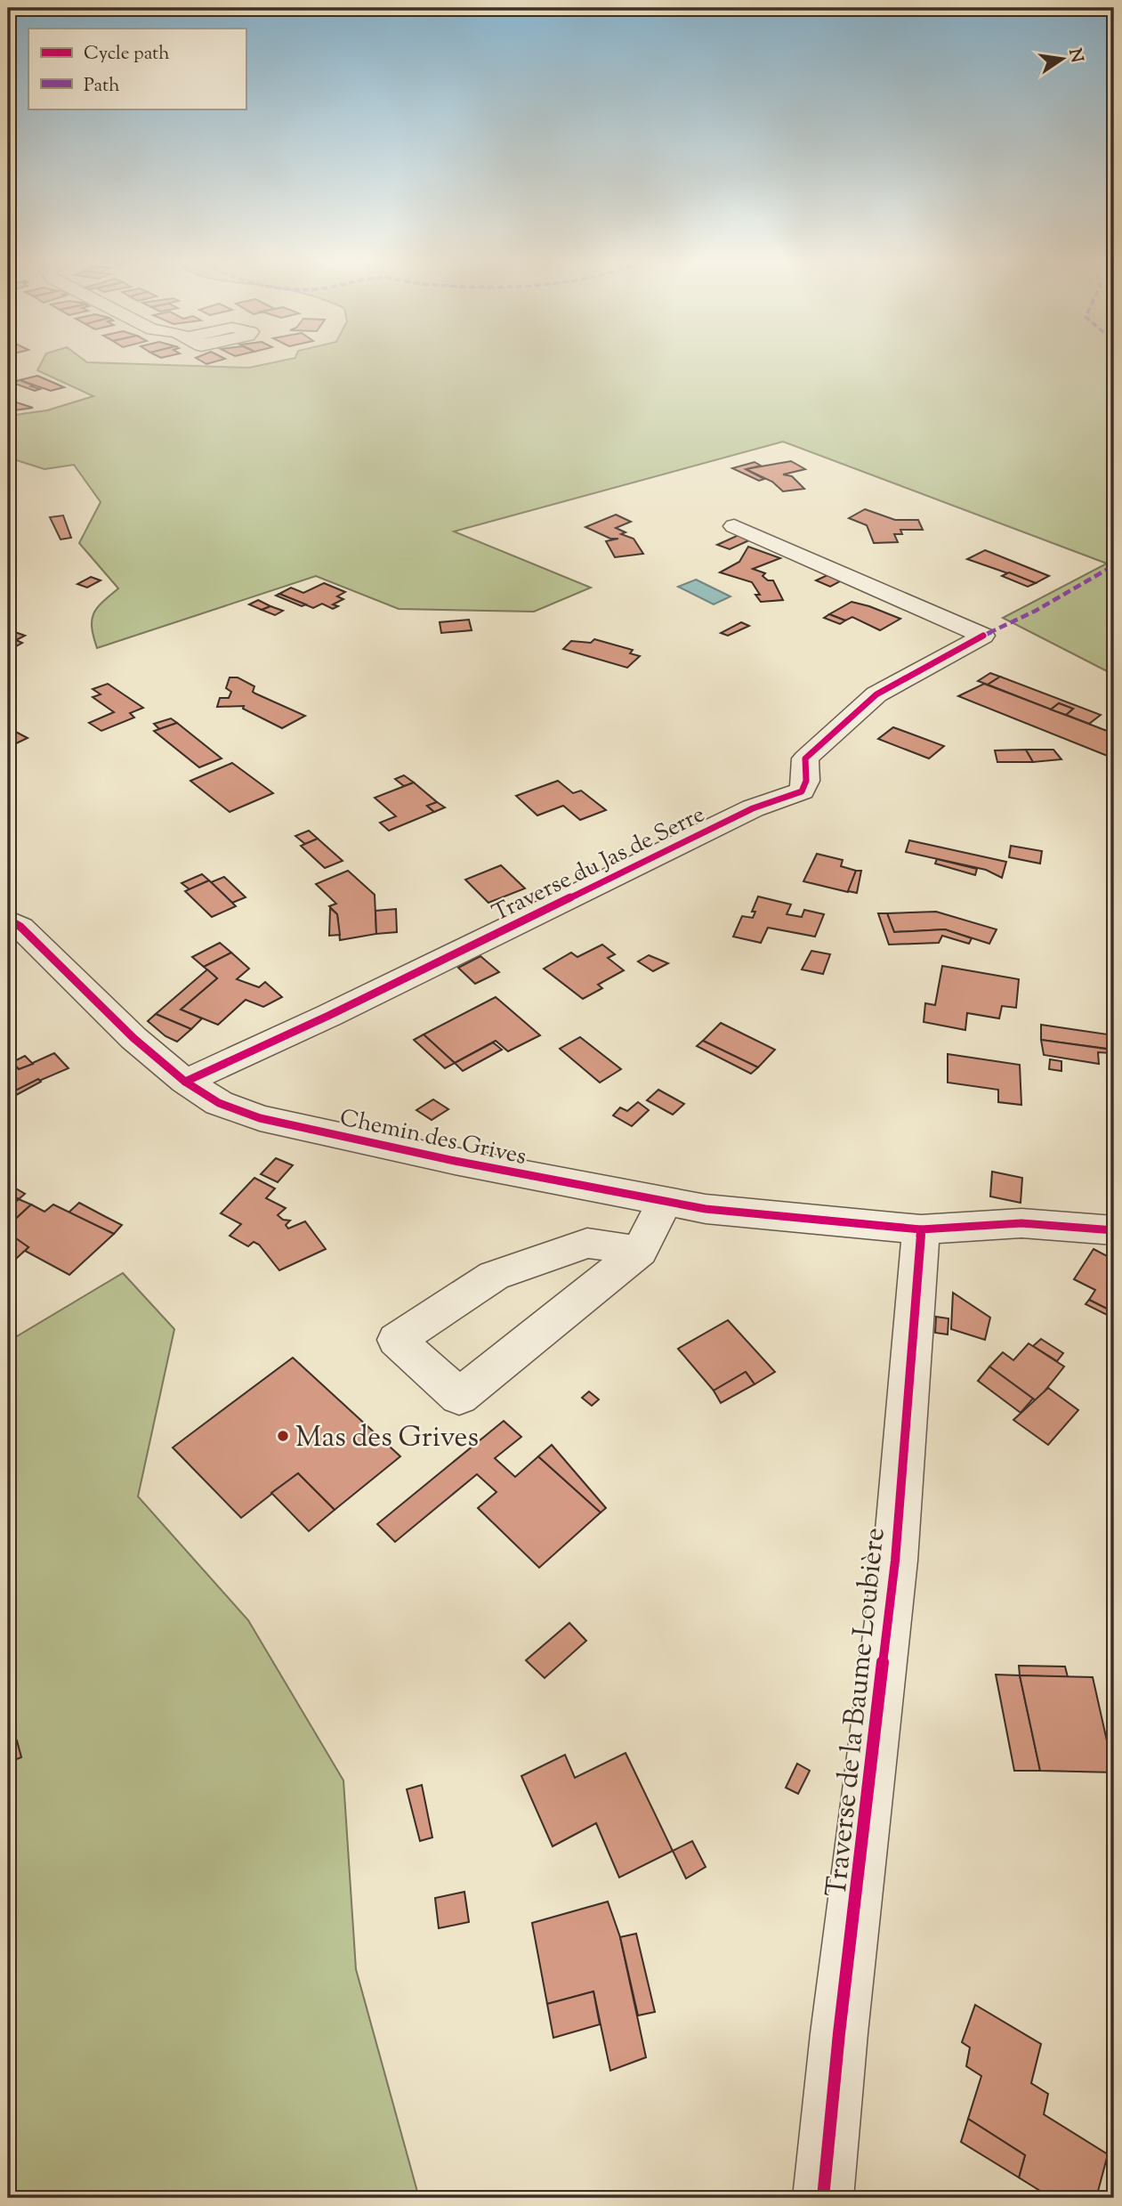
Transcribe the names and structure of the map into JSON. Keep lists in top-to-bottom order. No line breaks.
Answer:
{"streets":{"street":["Traverse du Jas de Serre","Chemin des Grives","Traverse de la Baume Loubière"]},"crossings":[["Traverse du Jas de Serre","Chemin des Grives"],["Chemin des Grives","Traverse de la Baume Loubière"]],"places":["Mas des Grives"],"legend":["Cycle path","Path"],"north":"right"}
